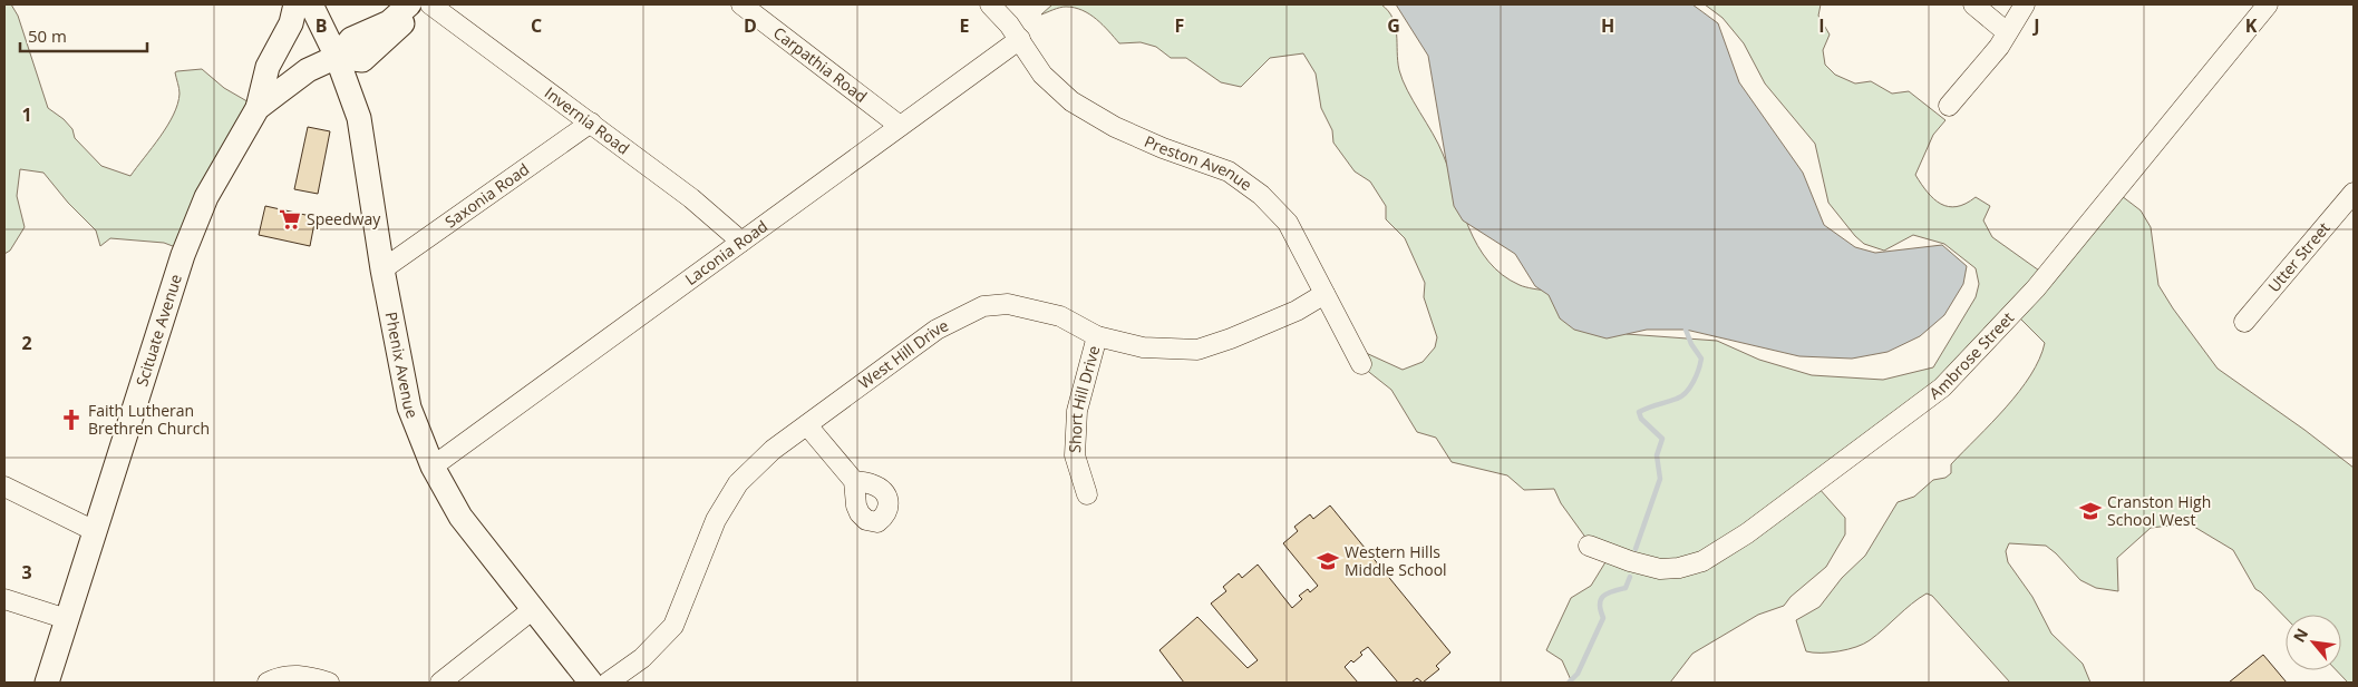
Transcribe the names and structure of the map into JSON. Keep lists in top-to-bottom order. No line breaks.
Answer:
{"streets":{"main road":["Scituate Avenue","Phenix Avenue"],"street":["Carpathia Road","Invernia Road","Preston Avenue","Saxonia Road","Laconia Road","Utter Street","Ambrose Street","West Hill Drive","Short Hill Drive"]},"crossings":[["Carpathia Road","Laconia Road"],["Invernia Road","Saxonia Road"],["Invernia Road","Laconia Road"],["Preston Avenue","Laconia Road"],["Preston Avenue","West Hill Drive"],["Saxonia Road","Phenix Avenue"],["Laconia Road","Phenix Avenue"],["Scituate Avenue","Phenix Avenue"],["West Hill Drive","Short Hill Drive"]],"places":{"supermarket":["Speedway"],"church":["Faith Lutheran Brethren Church"],"school or university":["Cranston High School West","Western Hills Middle School"]},"scale_bar":"50 m","north":"top left","grid":{"columns":["B","C","D","E","F","G","H","I","J","K"],"rows":["1","2","3"]}}
